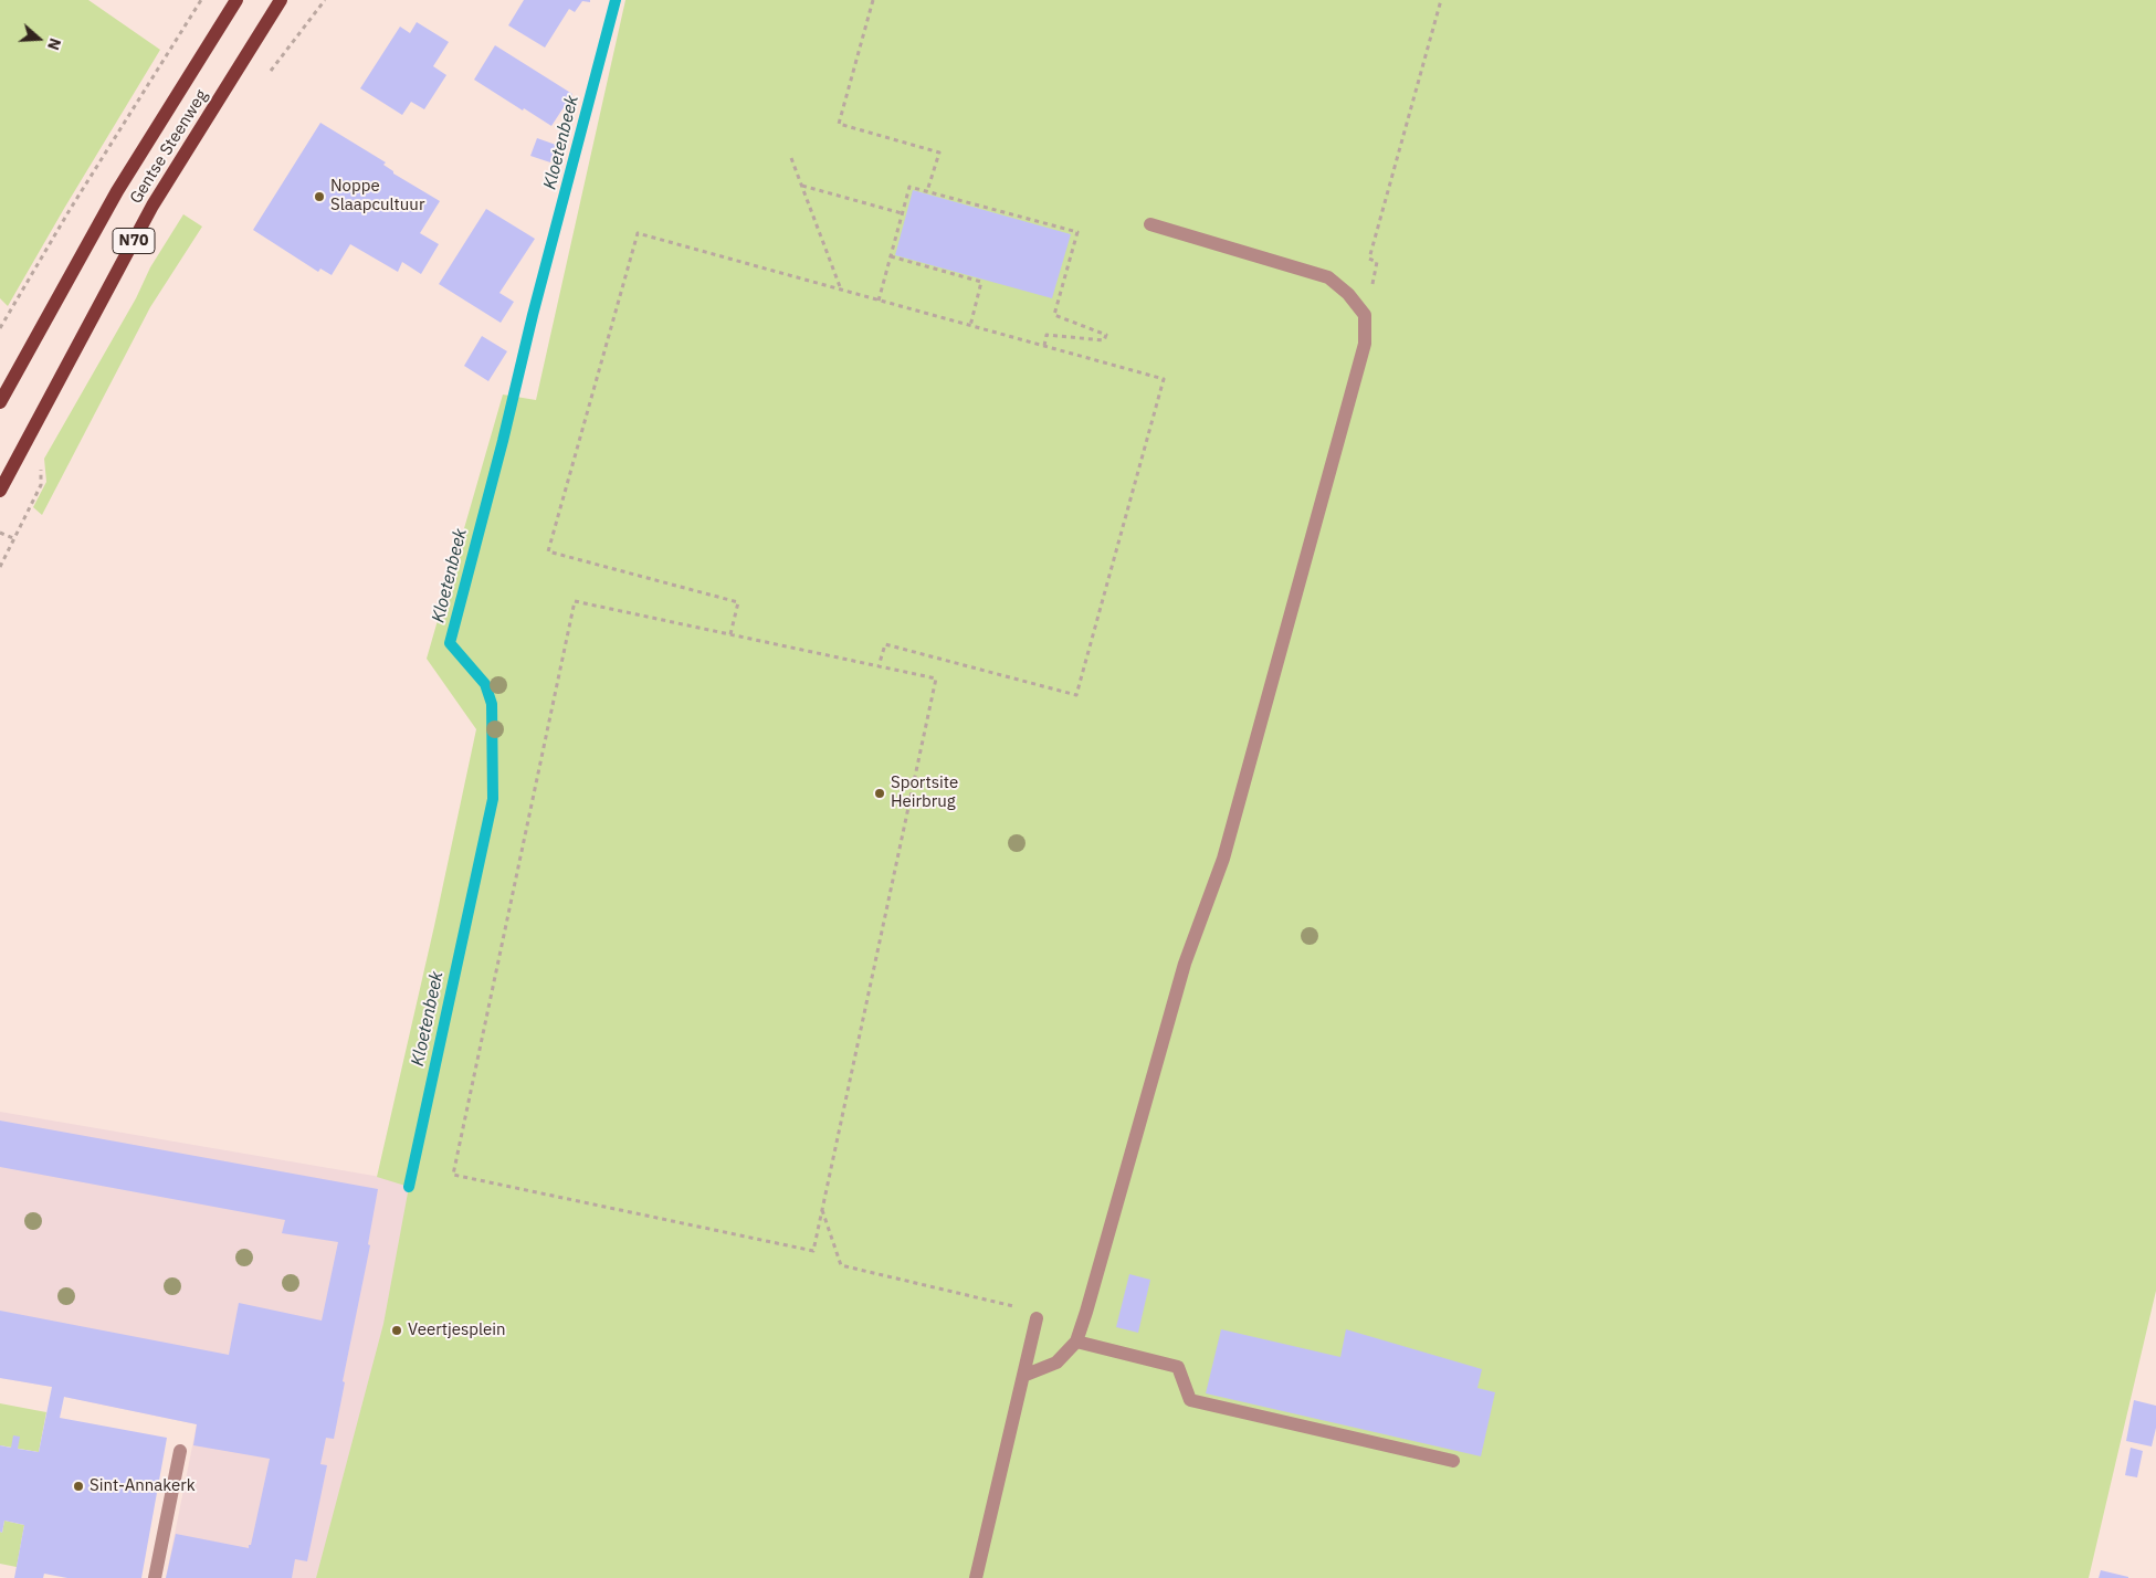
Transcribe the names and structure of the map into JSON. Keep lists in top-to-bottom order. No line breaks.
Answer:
{"streets":{"main road":["Gentse Steenweg","N70"]},"water":["Kloetenbeek"],"places":["Noppe Slaapcultuur","Sportsite Heirbrug","Veertjesplein","Sint-Annakerk"],"north":"right"}
